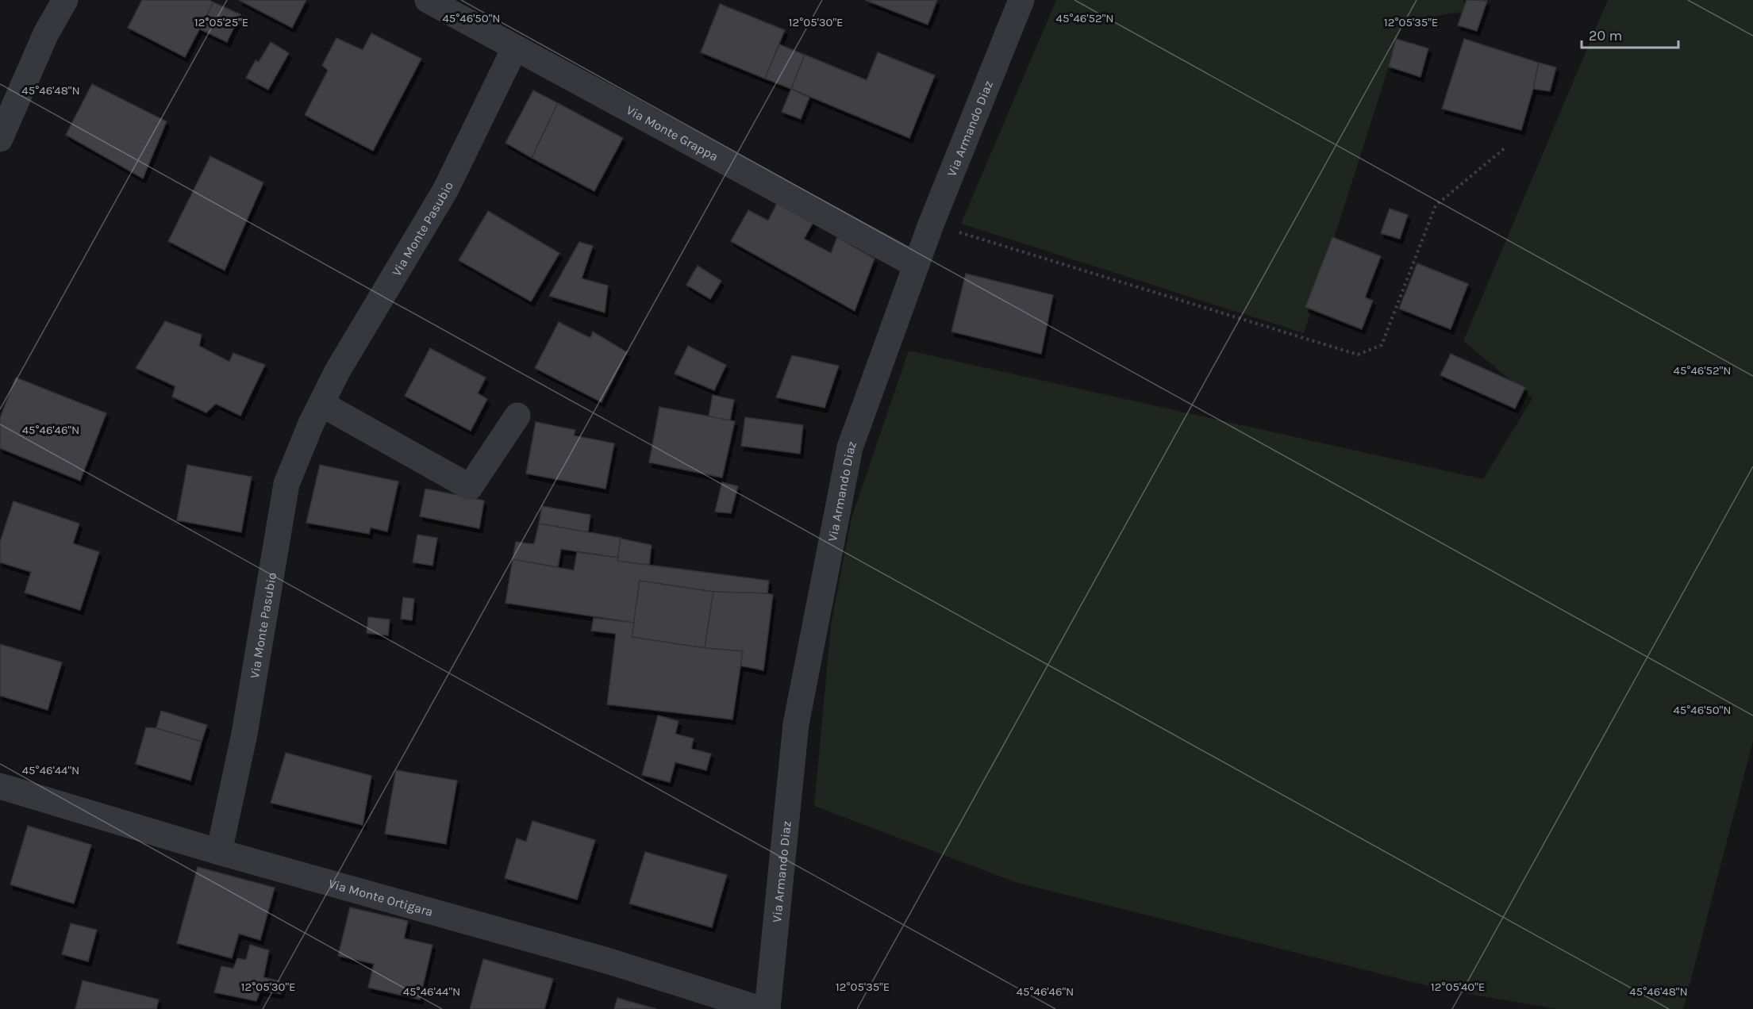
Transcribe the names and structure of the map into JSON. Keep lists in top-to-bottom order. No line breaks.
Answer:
{"streets":{"street":["Via Armando Diaz","Via Monte Grappa","Via Monte Pasubio","Via Monte Ortigara"]},"crossings":[["Via Armando Diaz","Via Monte Grappa"],["Via Monte Grappa","Via Monte Pasubio"],["Via Monte Pasubio","Via Monte Ortigara"]],"scale_bar":"20 m","coordinates":["45°46'50\"N","45°46'52\"N","12°05'25\"E","12°05'30\"E","12°05'35\"E","45°46'48\"N","45°46'46\"N","45°46'44\"N","12°05'40\"E"]}
